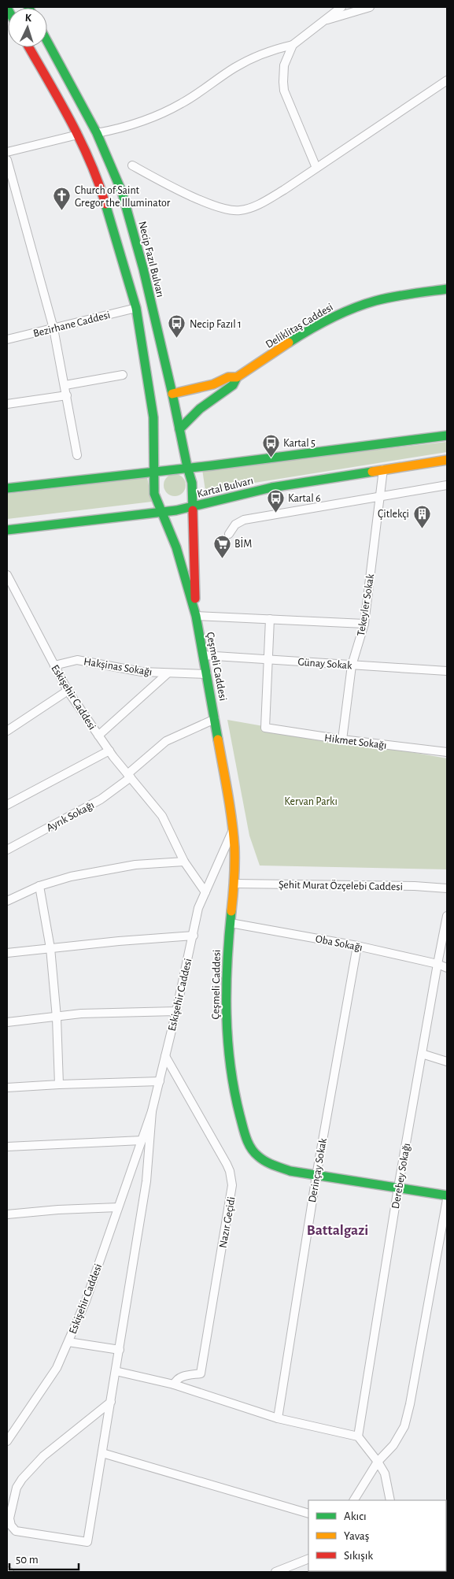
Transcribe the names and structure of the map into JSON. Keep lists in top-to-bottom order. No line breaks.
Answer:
{"streets":{"street":["Necip Fazıl Bulvarı","Bezirhane Caddesi","Deliklitaş Caddesi","Kartal Bulvarı","Tekeyler Sokak","Günay Sokak","Hakşinas Sokağı","Çeşmeli Caddesi","Eskişehir Caddesi","Hikmet Sokağı","Ayrık Sokağı","Şehit Murat Özçelebi Caddesi","Oba Sokağı","Derinçay Sokak","Derebey Sokağı","Nazır Geçidi"]},"crossings":[["Necip Fazıl Bulvarı","Deliklitaş Caddesi"],["Necip Fazıl Bulvarı","Kartal Bulvarı"],["Necip Fazıl Bulvarı","Çeşmeli Caddesi"],["Kartal Bulvarı","Tekeyler Sokak"],["Kartal Bulvarı","Çeşmeli Caddesi"],["Tekeyler Sokak","Günay Sokak"],["Tekeyler Sokak","Hikmet Sokağı"],["Günay Sokak","Çeşmeli Caddesi"],["Günay Sokak","Hikmet Sokağı"],["Hakşinas Sokağı","Çeşmeli Caddesi"],["Hakşinas Sokağı","Eskişehir Caddesi"],["Çeşmeli Caddesi","Ayrık Sokağı"],["Çeşmeli Caddesi","Şehit Murat Özçelebi Caddesi"],["Çeşmeli Caddesi","Oba Sokağı"],["Çeşmeli Caddesi","Derinçay Sokak"],["Çeşmeli Caddesi","Derebey Sokağı"],["Eskişehir Caddesi","Ayrık Sokağı"],["Eskişehir Caddesi","Nazır Geçidi"],["Oba Sokağı","Derinçay Sokak"],["Oba Sokağı","Derebey Sokağı"]],"districts":["Battalgazi"],"parks":["Kervan Parkı"],"places":{"church":["Church of Saint Gregor the Illuminator"],"bus stop":["Necip Fazıl 1","Kartal 5","Kartal 6"],"building":["Çitlekçi"],"supermarket":["BİM"]},"legend":["Akıcı","Yavaş","Sıkışık"],"scale_bar":"50 m","north":"top"}
